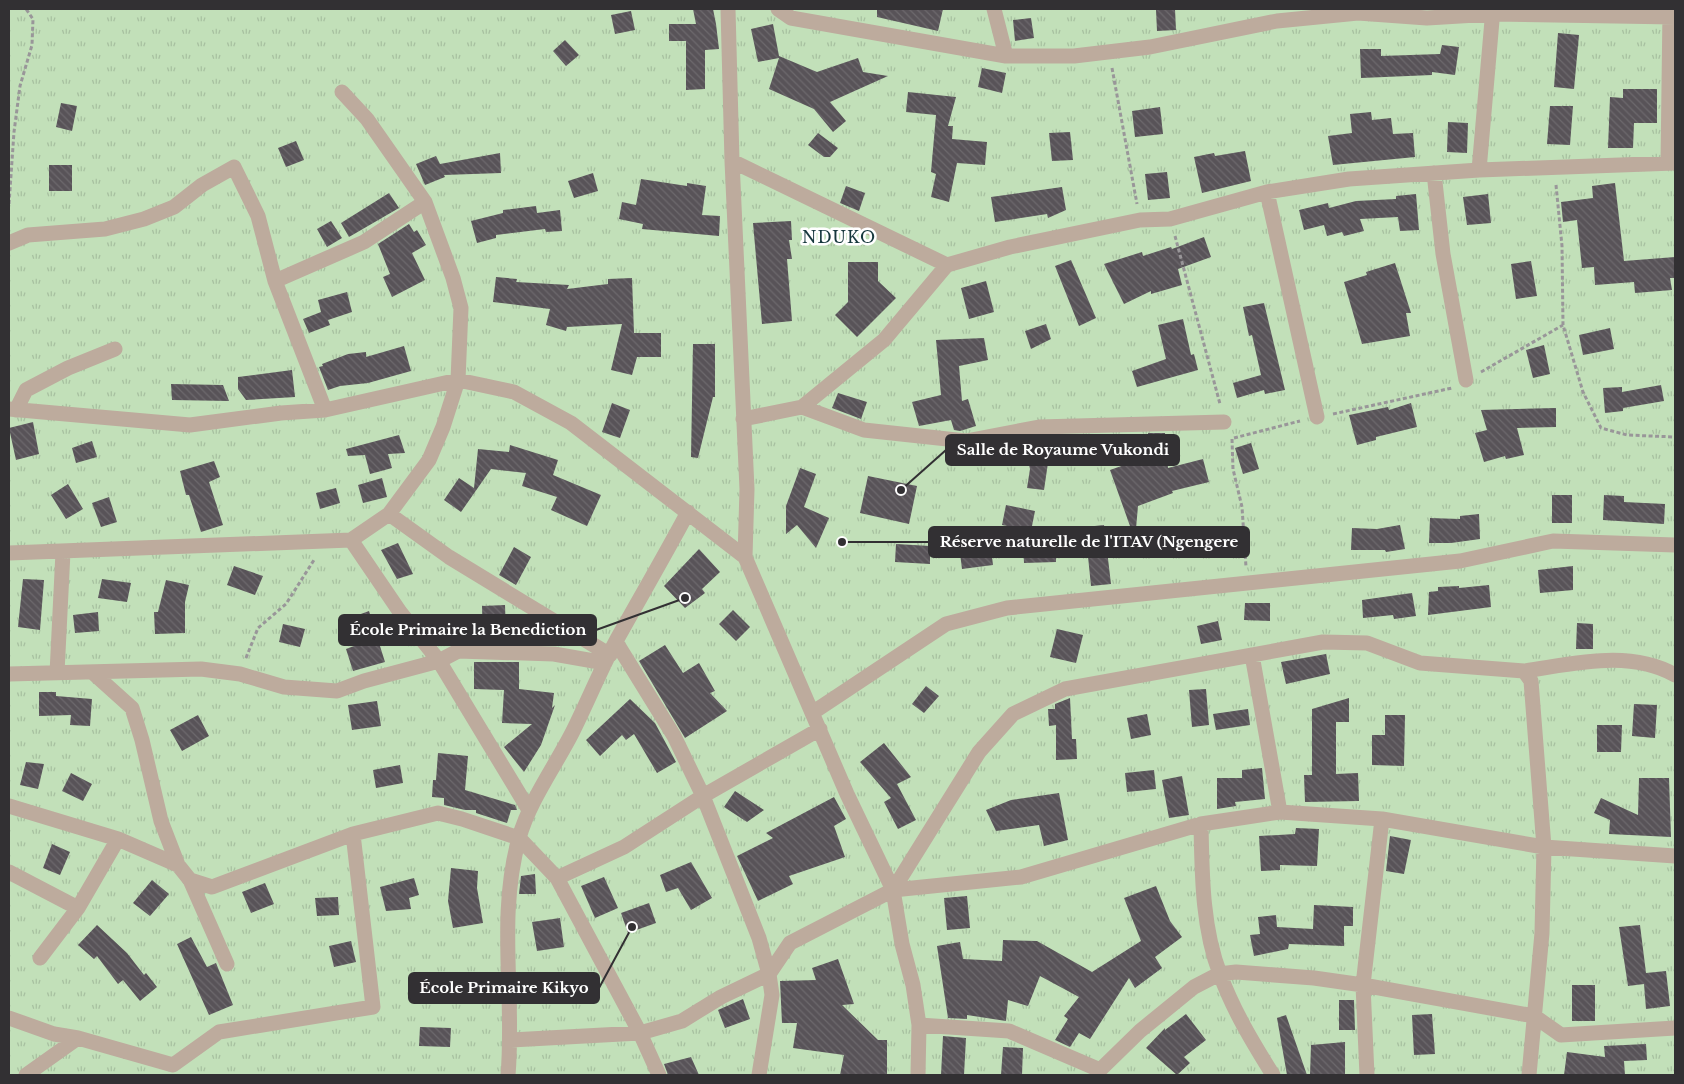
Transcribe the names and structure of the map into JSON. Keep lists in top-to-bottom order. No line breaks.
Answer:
{"districts":["NDUKO"],"places":["Salle de Royaume Vukondi","Réserve naturelle de l'ITAV (Ngengere","École Primaire la Benediction","École Primaire Kikyo"]}
